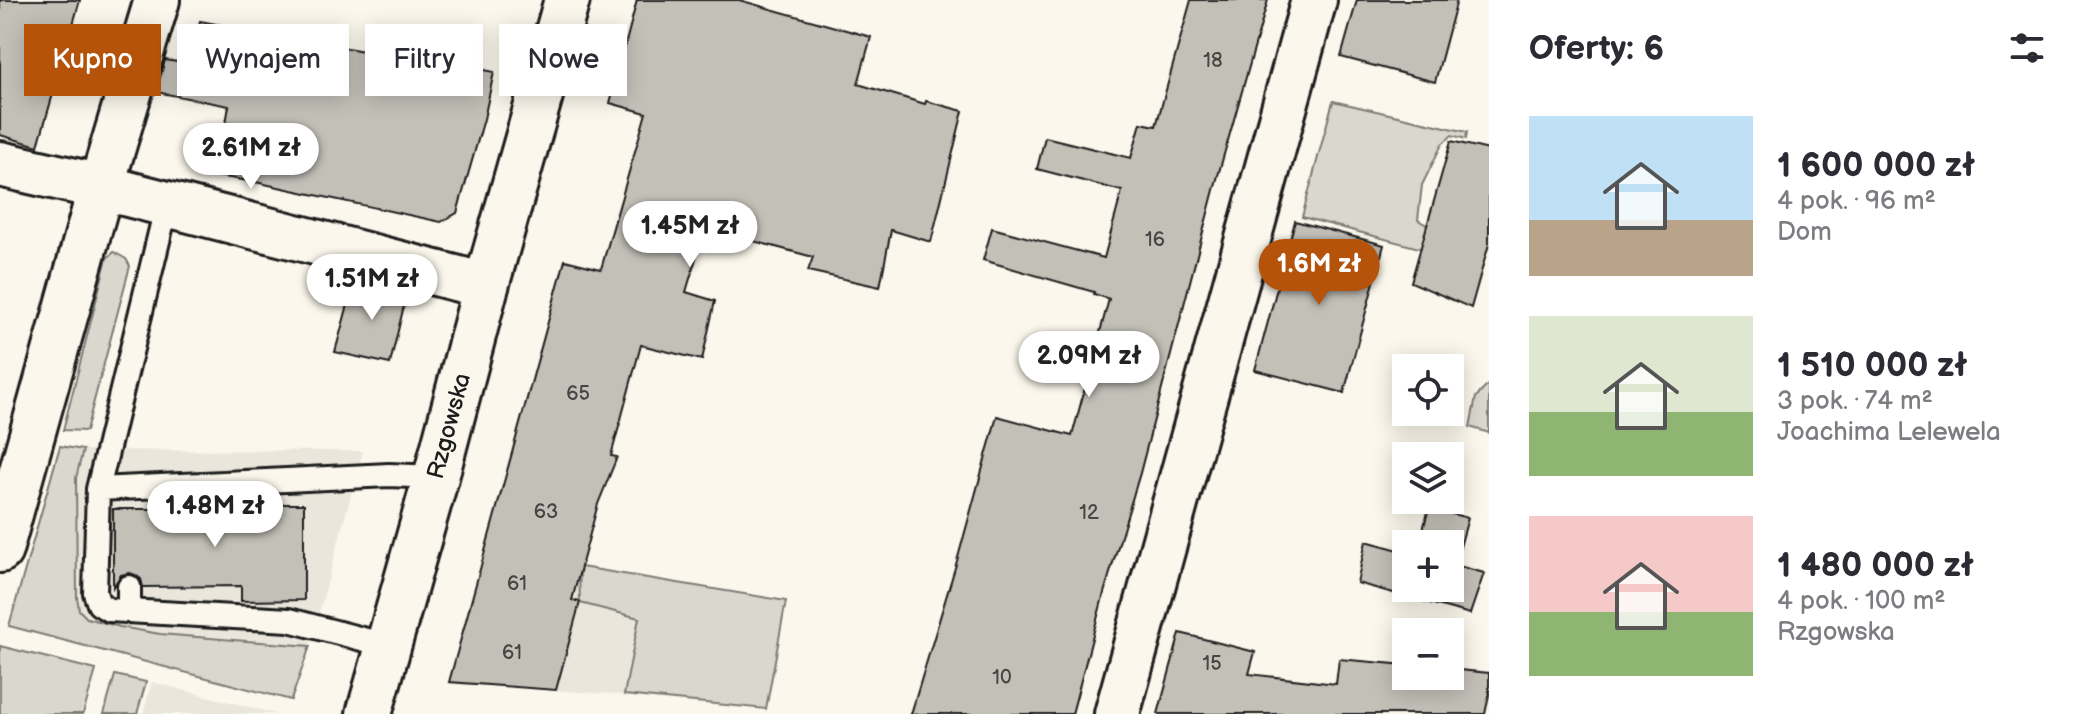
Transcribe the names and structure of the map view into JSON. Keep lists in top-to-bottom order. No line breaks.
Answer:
{"streets":{"street":["Rzgowska"]},"house_numbers":["18","16","65","63","12","61","61","15","10"],"page":{"heading":"Oferty: 6","chip":["Kupno","Wynajem","Filtry","Nowe"],"list":[{"name":"1 600 000 zł","note":"4 pok. · 96 m² · Dom"},{"name":"1 510 000 zł","note":"3 pok. · 74 m² · Joachima Lelewela"},{"name":"1 480 000 zł","note":"4 pok. · 100 m² · Rzgowska"}],"price":["2.61M zł","1.45M zł","1.6M zł","1.51M zł","2.09M zł","1.48M zł"],"map_buttons":["+","−"]}}
